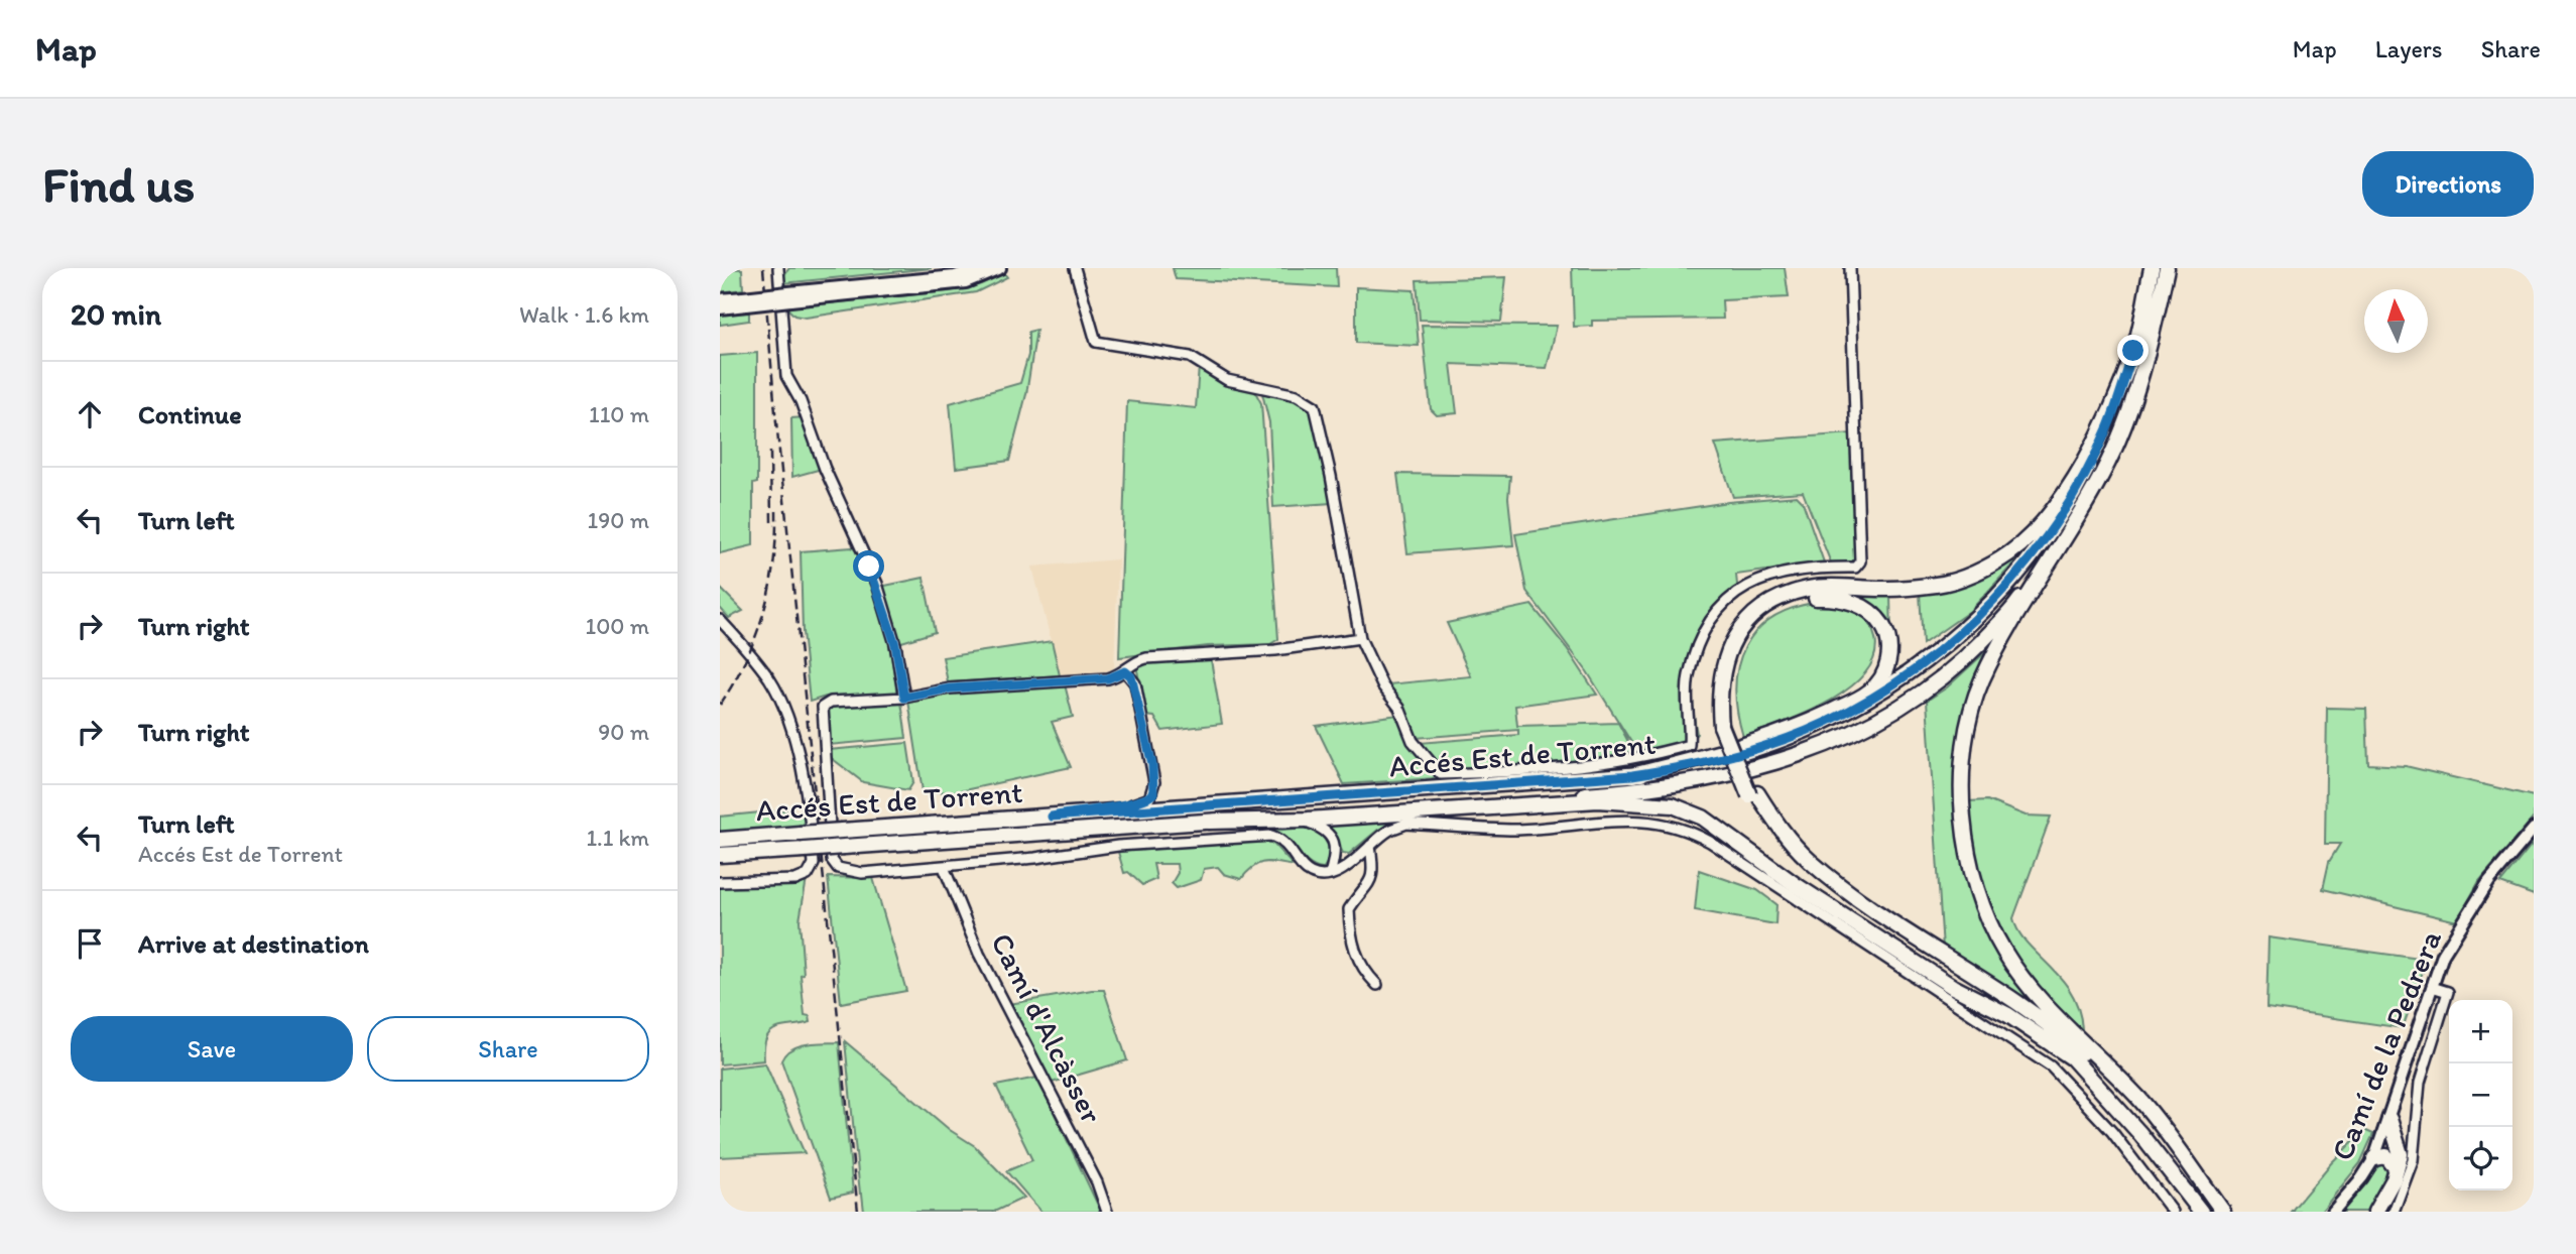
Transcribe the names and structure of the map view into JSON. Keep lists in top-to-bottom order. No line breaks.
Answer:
{"streets":{"main road":["Accés Est de Torrent"],"street":["Camí d'Alcàsser","Camí de la Pedrera"]},"north":"top","page":{"header":"Map","nav":["Map","Layers","Share"],"buttons":["Directions",["Save","Share"]],"title":"Find us","heading":["20 min","Walk · 1.6 km"],"list":[["Continue","110 m"],["Turn left","190 m"],["Turn right","100 m"],["Turn right","90 m"],["Turn left","Accés Est de Torrent","1.1 km"],"Arrive at destination"],"map_buttons":["+","−"]}}
